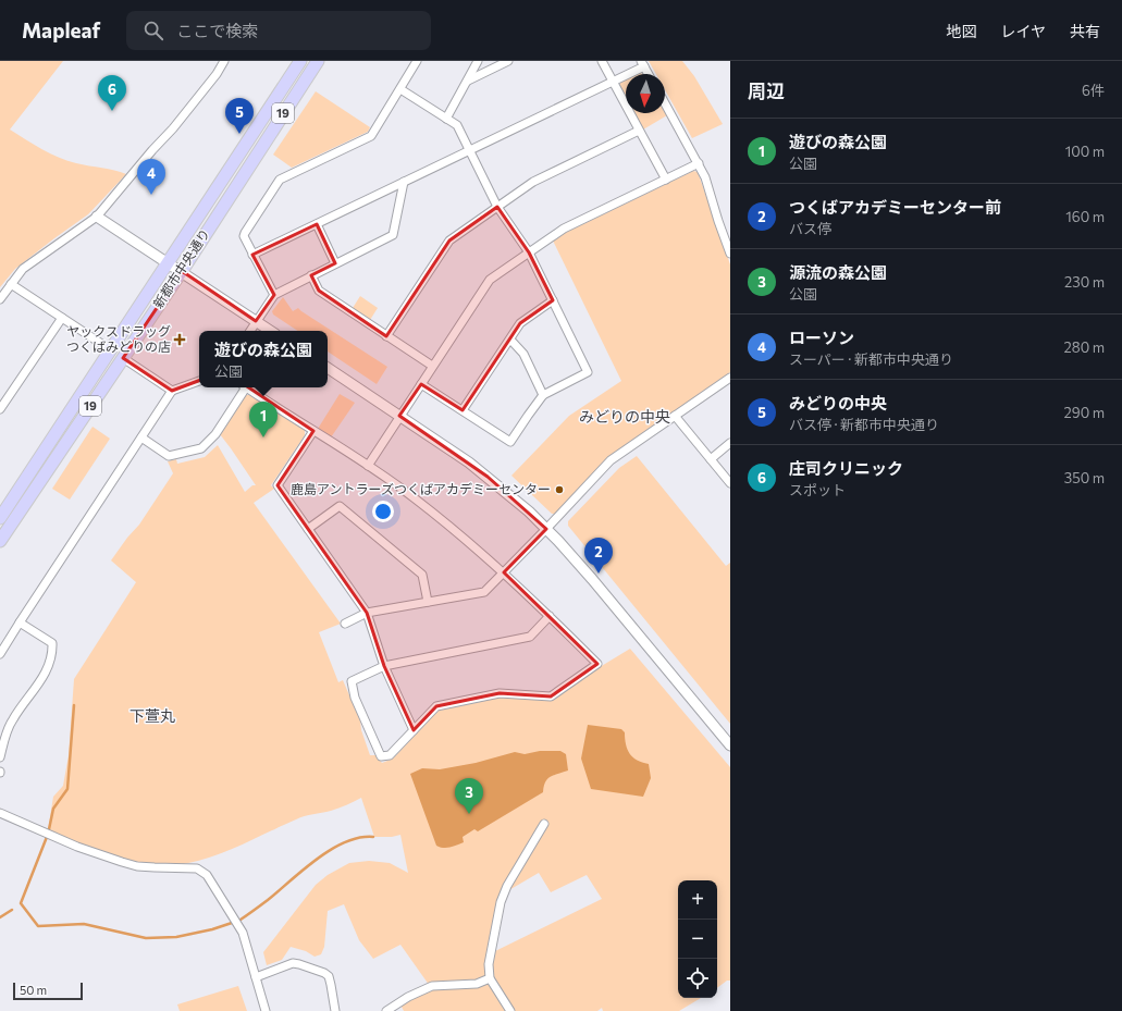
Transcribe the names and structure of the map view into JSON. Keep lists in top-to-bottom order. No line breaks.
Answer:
{"streets":{"main road":["19","新都市中央通り"]},"districts":["みどりの中央","下萱丸"],"places":{"health":["ヤックスドラッグ つくばみどりの店"],"other":["鹿島アントラーズつくばアカデミーセンター"]},"scale_bar":"50 m","north":"bottom","page":{"header":"Mapleaf","search":"ここで検索","nav":["地図","レイヤ","共有"],"heading":["周辺","6件"],"pins":["6","5","4","1","2","3"],"list":[{"mark":"1","name":"遊びの森公園","note":"公園","value":"100 m"},{"mark":"2","name":"つくばアカデミーセンター前","note":"バス停","value":"160 m"},{"mark":"3","name":"源流の森公園","note":"公園","value":"230 m"},{"mark":"4","name":"ローソン","note":"スーパー · 新都市中央通り","value":"280 m"},{"mark":"5","name":"みどりの中央","note":"バス停 · 新都市中央通り","value":"290 m"},{"mark":"6","name":"庄司クリニック","note":"スポット","value":"350 m"}],"popup":["遊びの森公園","公園"],"map_buttons":["+","−"],"scale":"50 m"}}
